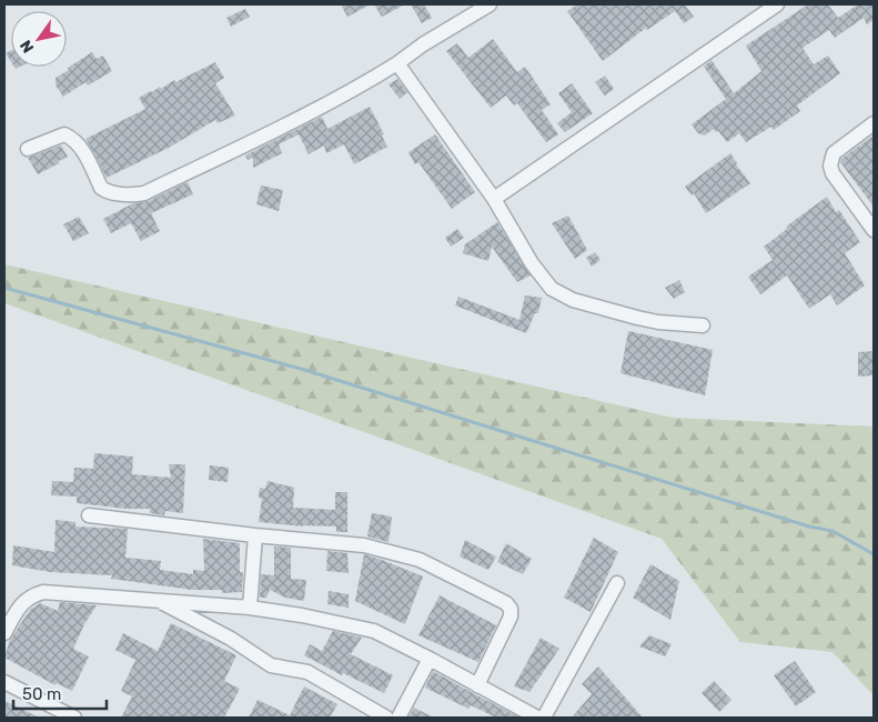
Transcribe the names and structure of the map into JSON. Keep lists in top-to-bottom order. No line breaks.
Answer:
{"scale_bar":"50 m","north":"bottom left"}
